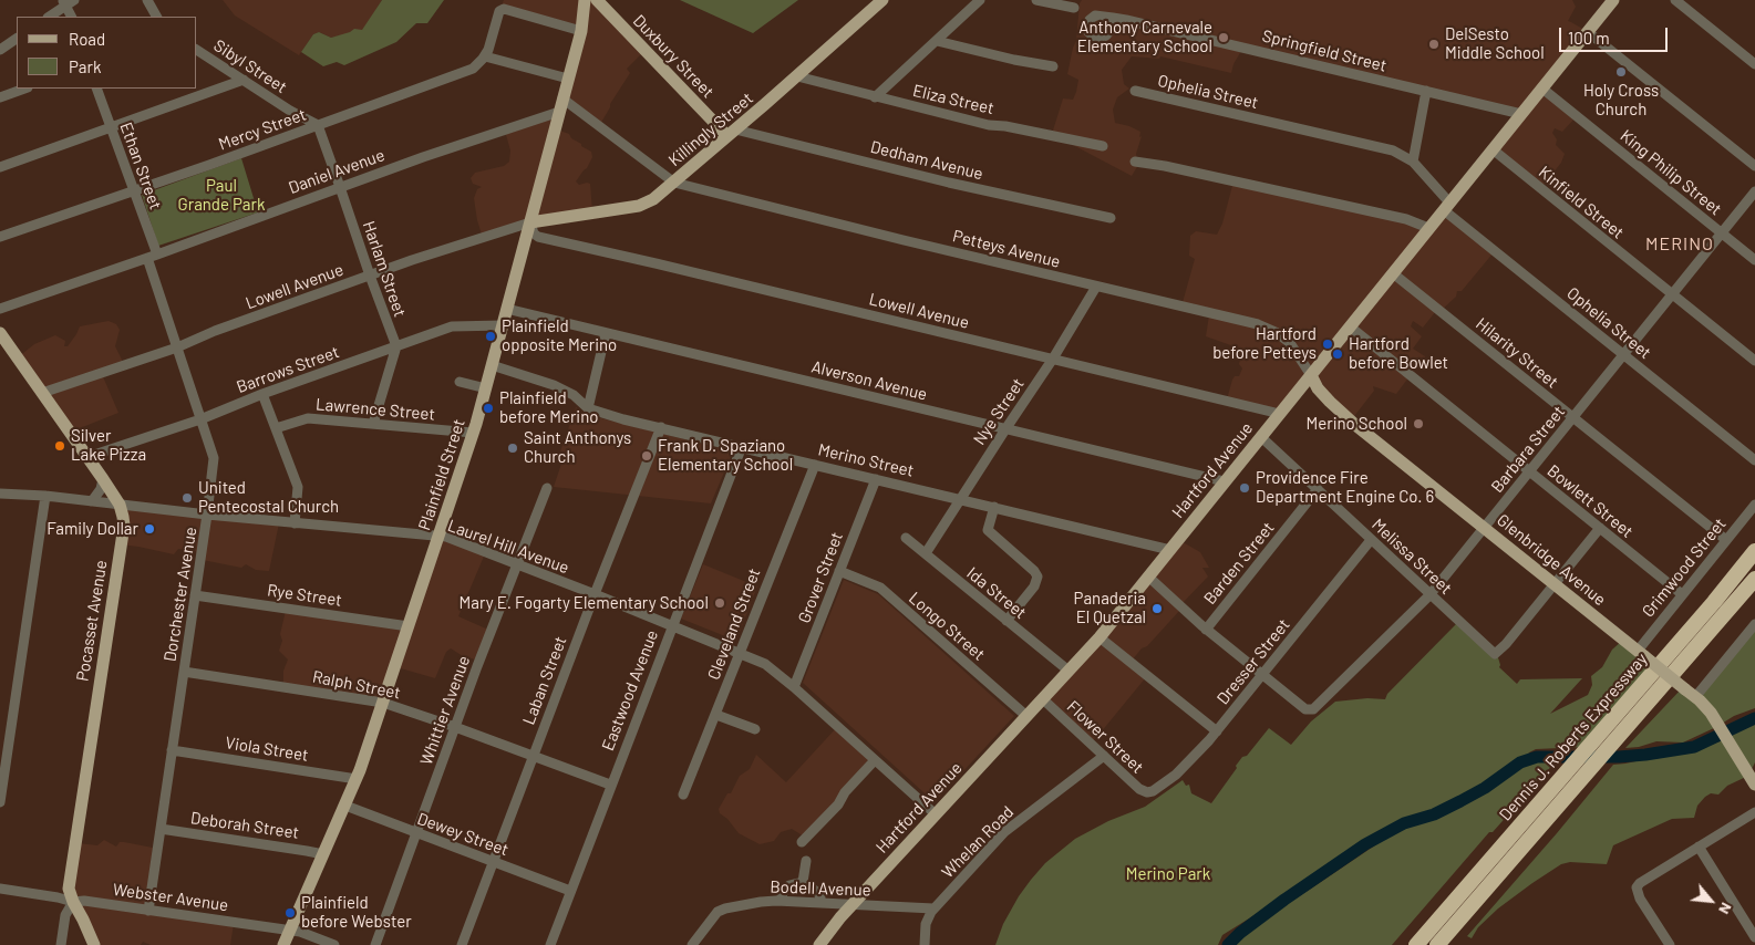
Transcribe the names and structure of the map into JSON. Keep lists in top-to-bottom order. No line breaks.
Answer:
{"streets":{"highway":["Dennis J. Roberts Expressway"],"main road":["Duxbury Street","Killingly Street","Hartford Avenue","Plainfield Street","Glenbridge Avenue","Pocasset Avenue"],"street":["Springfield Street","Sibyl Street","Ophelia Street","Eliza Street","Mercy Street","Dedham Avenue","Ethan Street","Daniel Avenue","King Philip Street","Kinfield Street","Petteys Avenue","Harlam Street","Lowell Avenue","Hilarity Street","Barrows Street","Alverson Avenue","Lawrence Street","Nye Street","Barbara Street","Merino Street","Bowlett Street","Laurel Hill Avenue","Melissa Street","Barden Street","Grimwood Street","Grover Street","Ida Street","Dorchester Avenue","Rye Street","Cleveland Street","Longo Street","Dresser Street","Laban Street","Ralph Street","Eastwood Avenue","Whittier Avenue","Flower Street","Viola Street","Deborah Street","Dewey Street","Whelan Road","Bodell Avenue","Webster Avenue"]},"crossings":[["Springfield Street","Hartford Avenue"],["Duxbury Street","Killingly Street"],["Duxbury Street","Dedham Avenue"],["Sibyl Street","Mercy Street"],["Sibyl Street","Harlam Street"],["Ophelia Street","Barbara Street"],["Ophelia Street","Hartford Avenue"],["Eliza Street","Killingly Street"],["Mercy Street","Ethan Street"],["Mercy Street","Harlam Street"],["Killingly Street","Dedham Avenue"],["Killingly Street","Petteys Avenue"],["Killingly Street","Lowell Avenue"],["Killingly Street","Plainfield Street"],["Ethan Street","Daniel Avenue"],["Ethan Street","Dorchester Avenue"],["Daniel Avenue","Harlam Street"],["Daniel Avenue","Plainfield Street"],["Daniel Avenue","Dorchester Avenue"],["King Philip Street","Barbara Street"],["King Philip Street","Hartford Avenue"],["Kinfield Street","Barbara Street"],["Kinfield Street","Hartford Avenue"],["Petteys Avenue","Nye Street"],["Petteys Avenue","Hartford Avenue"],["Petteys Avenue","Glenbridge Avenue"],["Harlam Street","Lowell Avenue"],["Harlam Street","Barrows Street"],["Lowell Avenue","Nye Street"],["Lowell Avenue","Hartford Avenue"],["Lowell Avenue","Plainfield Street"],["Lowell Avenue","Dorchester Avenue"],["Lowell Avenue","Pocasset Avenue"],["Hilarity Street","Barbara Street"],["Hilarity Street","Hartford Avenue"],["Hilarity Street","Grimwood Street"],["Barrows Street","Plainfield Street"],["Barrows Street","Dorchester Avenue"],["Barrows Street","Pocasset Avenue"],["Alverson Avenue","Nye Street"],["Alverson Avenue","Hartford Avenue"],["Alverson Avenue","Plainfield Street"],["Lawrence Street","Plainfield Street"],["Nye Street","Merino Street"],["Nye Street","Ida Street"],["Barbara Street","Bowlett Street"],["Barbara Street","Melissa Street"],["Barbara Street","Glenbridge Avenue"],["Barbara Street","Dresser Street"],["Merino Street","Hartford Avenue"],["Merino Street","Plainfield Street"],["Merino Street","Grover Street"],["Merino Street","Cleveland Street"],["Merino Street","Laban Street"],["Merino Street","Eastwood Avenue"],["Hartford Avenue","Bowlett Street"],["Hartford Avenue","Laurel Hill Avenue"],["Hartford Avenue","Melissa Street"],["Hartford Avenue","Glenbridge Avenue"],["Hartford Avenue","Ida Street"],["Hartford Avenue","Longo Street"],["Hartford Avenue","Flower Street"],["Hartford Avenue","Bodell Avenue"],["Plainfield Street","Laurel Hill Avenue"],["Plainfield Street","Rye Street"],["Plainfield Street","Ralph Street"],["Plainfield Street","Viola Street"],["Plainfield Street","Deborah Street"],["Plainfield Street","Dewey Street"],["Plainfield Street","Webster Avenue"],["Bowlett Street","Grimwood Street"],["Laurel Hill Avenue","Grover Street"],["Laurel Hill Avenue","Dorchester Avenue"],["Laurel Hill Avenue","Pocasset Avenue"],["Laurel Hill Avenue","Cleveland Street"],["Laurel Hill Avenue","Laban Street"],["Laurel Hill Avenue","Eastwood Avenue"],["Laurel Hill Avenue","Whittier Avenue"],["Melissa Street","Glenbridge Avenue"],["Melissa Street","Barden Street"],["Melissa Street","Dresser Street"],["Glenbridge Avenue","Grimwood Street"],["Grover Street","Longo Street"],["Dorchester Avenue","Rye Street"],["Dorchester Avenue","Ralph Street"],["Dorchester Avenue","Viola Street"],["Dorchester Avenue","Deborah Street"],["Dorchester Avenue","Webster Avenue"],["Pocasset Avenue","Webster Avenue"],["Dresser Street","Flower Street"],["Laban Street","Ralph Street"],["Laban Street","Dewey Street"],["Ralph Street","Eastwood Avenue"],["Ralph Street","Whittier Avenue"],["Eastwood Avenue","Dewey Street"],["Whittier Avenue","Dewey Street"],["Flower Street","Whelan Road"],["Whelan Road","Bodell Avenue"]],"districts":["MERINO"],"parks":["Paul Grande Park","Merino Park"],"places":["Anthony Carnevale Elementary School","DelSesto Middle School","Holy Cross Church","Plainfield opposite Merino","Hartford before Petteys","Hartford before Bowlet","Plainfield before Merino","Merino School","Silver Lake Pizza","Saint Anthonys Church","Frank D. Spaziano Elementary School","Providence Fire Department Engine Co. 6","United Pentecostal Church","Family Dollar","Mary E. Fogarty Elementary School","Panaderia El Quetzal","Plainfield before Webster"],"legend":["Road","Park"],"scale_bar":"100 m","north":"bottom right"}
